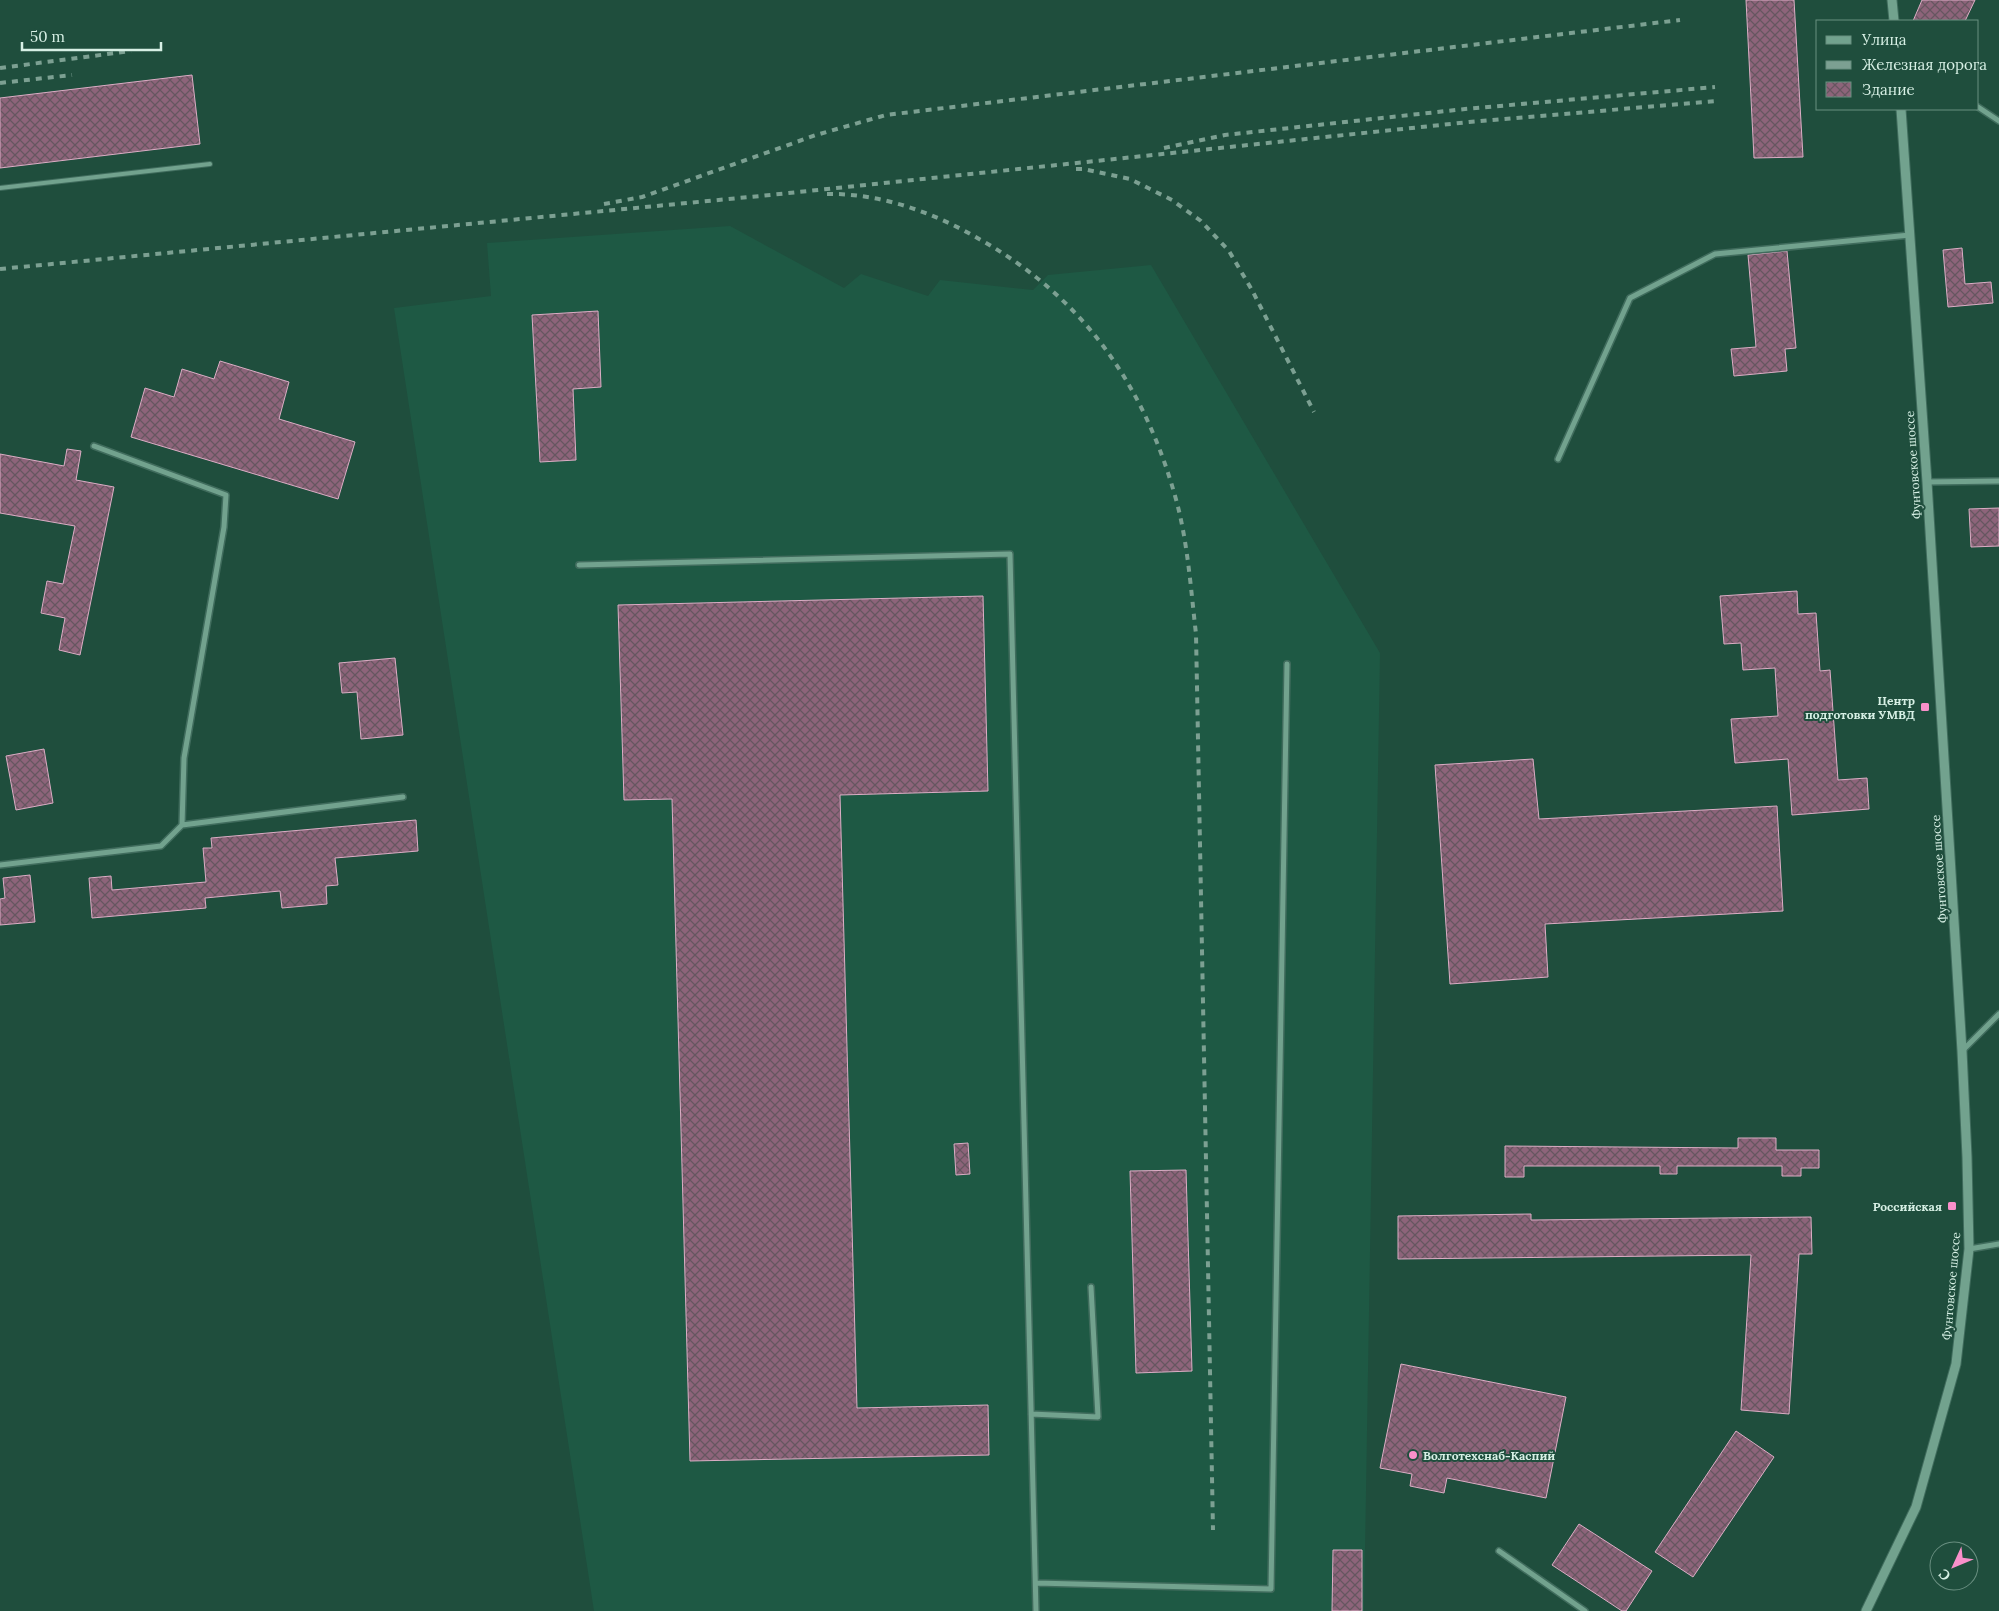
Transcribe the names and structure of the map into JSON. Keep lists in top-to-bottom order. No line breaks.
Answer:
{"streets":{"street":["Фунтовское шоссе"]},"places":{"transit":["Центр подготовки УМВД","Российская"],"other":["Волготехснаб-Каспий"]},"legend":["Улица","Железная дорога","Здание"],"scale_bar":"50 m","north":"bottom left"}
